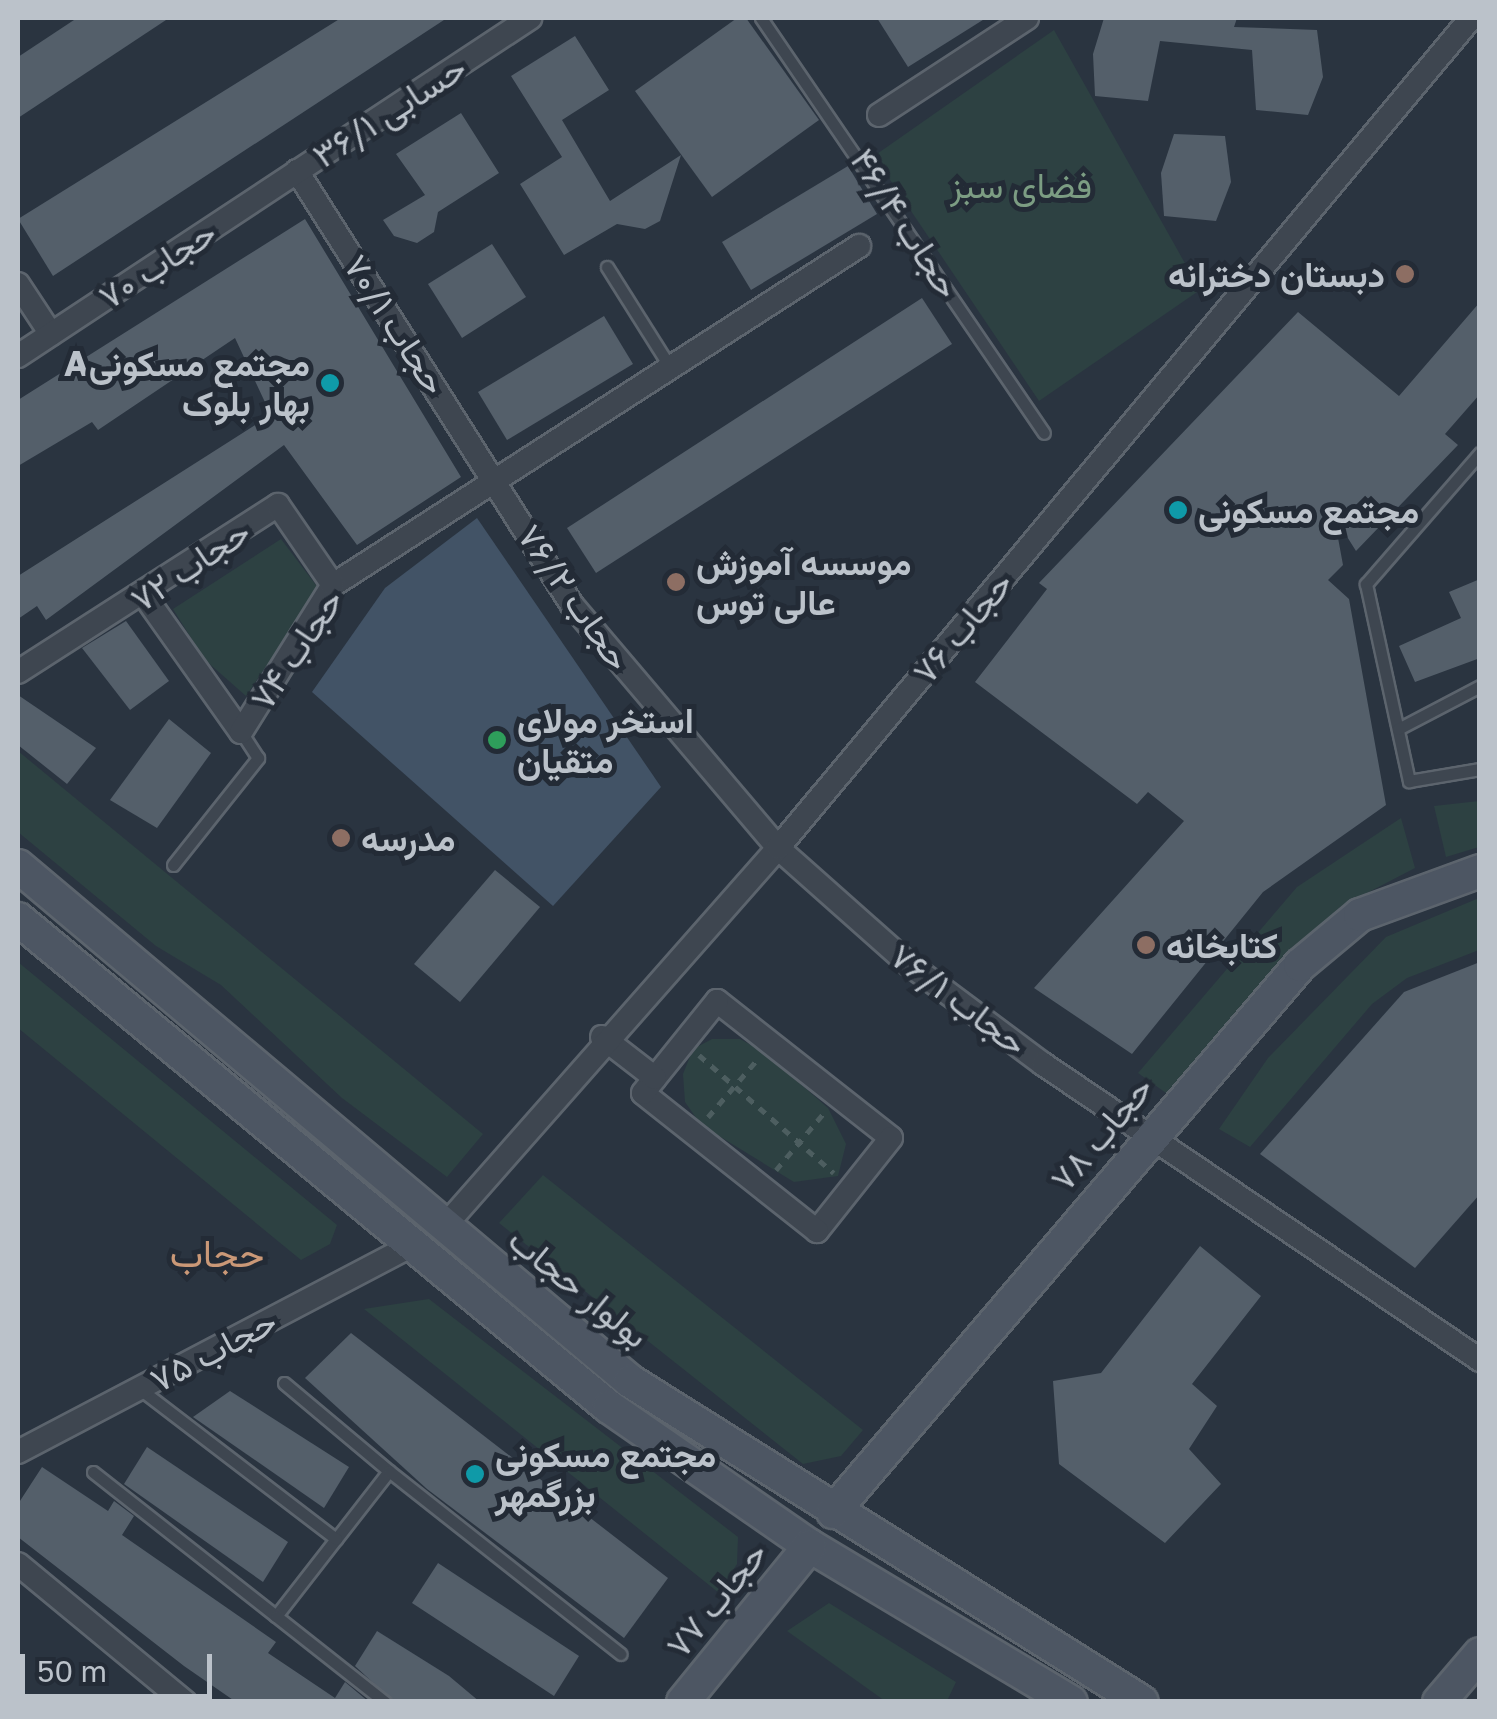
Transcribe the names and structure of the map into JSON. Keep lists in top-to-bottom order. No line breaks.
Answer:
{"streets":{"main road":["حجاب ۷۸","بولوار حجاب","حجاب ۷۷"],"street":["حسابی ۳۶/۱","حجاب ۷۰","حجاب ۷۰/۱","حجاب ۷۲","حجاب ۷۶/۲","حجاب ۷۶","حجاب ۷۴","حجاب ۷۶/۱","حجاب ۷۵"],"lane":["حجاب ۴۶/۴"]},"crossings":[["حسابی ۳۶/۱","حجاب ۷۰"],["حسابی ۳۶/۱","حجاب ۷۰/۱"],["حجاب ۷۰","حجاب ۷۰/۱"],["حجاب ۷۰/۱","حجاب ۷۶/۲"],["حجاب ۷۰/۱","حجاب ۷۴"],["حجاب ۷۲","حجاب ۷۴"],["حجاب ۷۶/۲","حجاب ۷۶"],["حجاب ۷۶/۲","حجاب ۷۴"],["حجاب ۷۶/۲","حجاب ۷۶/۱"],["حجاب ۷۶","حجاب ۷۶/۱"],["حجاب ۷۶","بولوار حجاب"],["حجاب ۷۶/۱","حجاب ۷۸"],["حجاب ۷۸","بولوار حجاب"]],"districts":["حجاب"],"parks":["فضای سبز"],"places":["دبستان دخترانه","Aمجتمع مسکونی بهار بلوک","مجتمع مسکونی","موسسه آموزش عالی توس","استخر مولای متقیان","مدرسه","کتابخانه","مجتمع مسکونی بزرگمهر"],"scale_bar":"50 m"}
